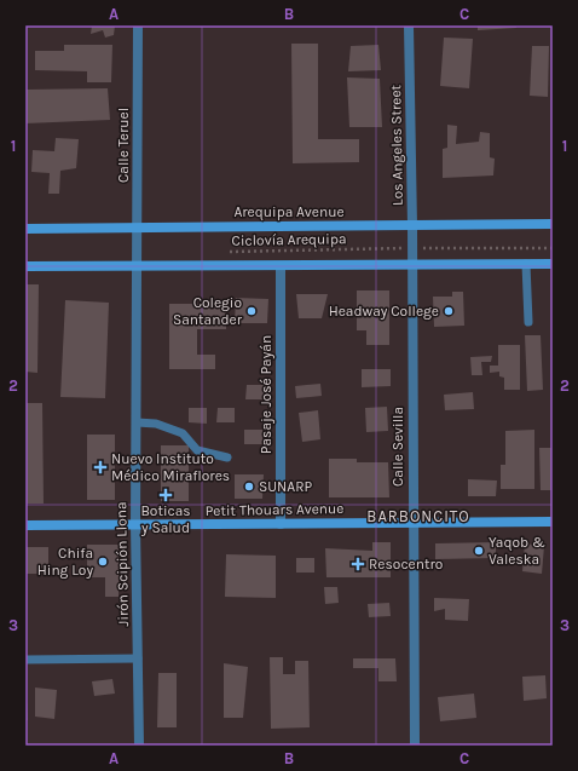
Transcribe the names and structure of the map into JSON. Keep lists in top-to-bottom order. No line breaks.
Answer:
{"streets":{"main road":["Arequipa Avenue","Petit Thouars Avenue"],"street":["Calle Teruel","Los Angeles Street","Pasaje José Payán","Calle Sevilla","Jirón Scipión Llona"],"path":["Ciclovía Arequipa"]},"crossings":[["Calle Teruel","Arequipa Avenue"],["Calle Teruel","Jirón Scipión Llona"],["Los Angeles Street","Arequipa Avenue"],["Los Angeles Street","Ciclovía Arequipa"],["Los Angeles Street","Calle Sevilla"],["Pasaje José Payán","Petit Thouars Avenue"],["Calle Sevilla","Petit Thouars Avenue"],["Petit Thouars Avenue","Jirón Scipión Llona"]],"districts":["BARBONCITO"],"places":{"other":["Colegio Santander","Headway College","SUNARP","Yaqob & Valeska","Chifa Hing Loy"],"health":["Nuevo Instituto Médico Miraflores","Boticas y Salud","Resocentro"]},"grid":{"columns":["A","B","C"],"rows":["1","2","3"]}}
